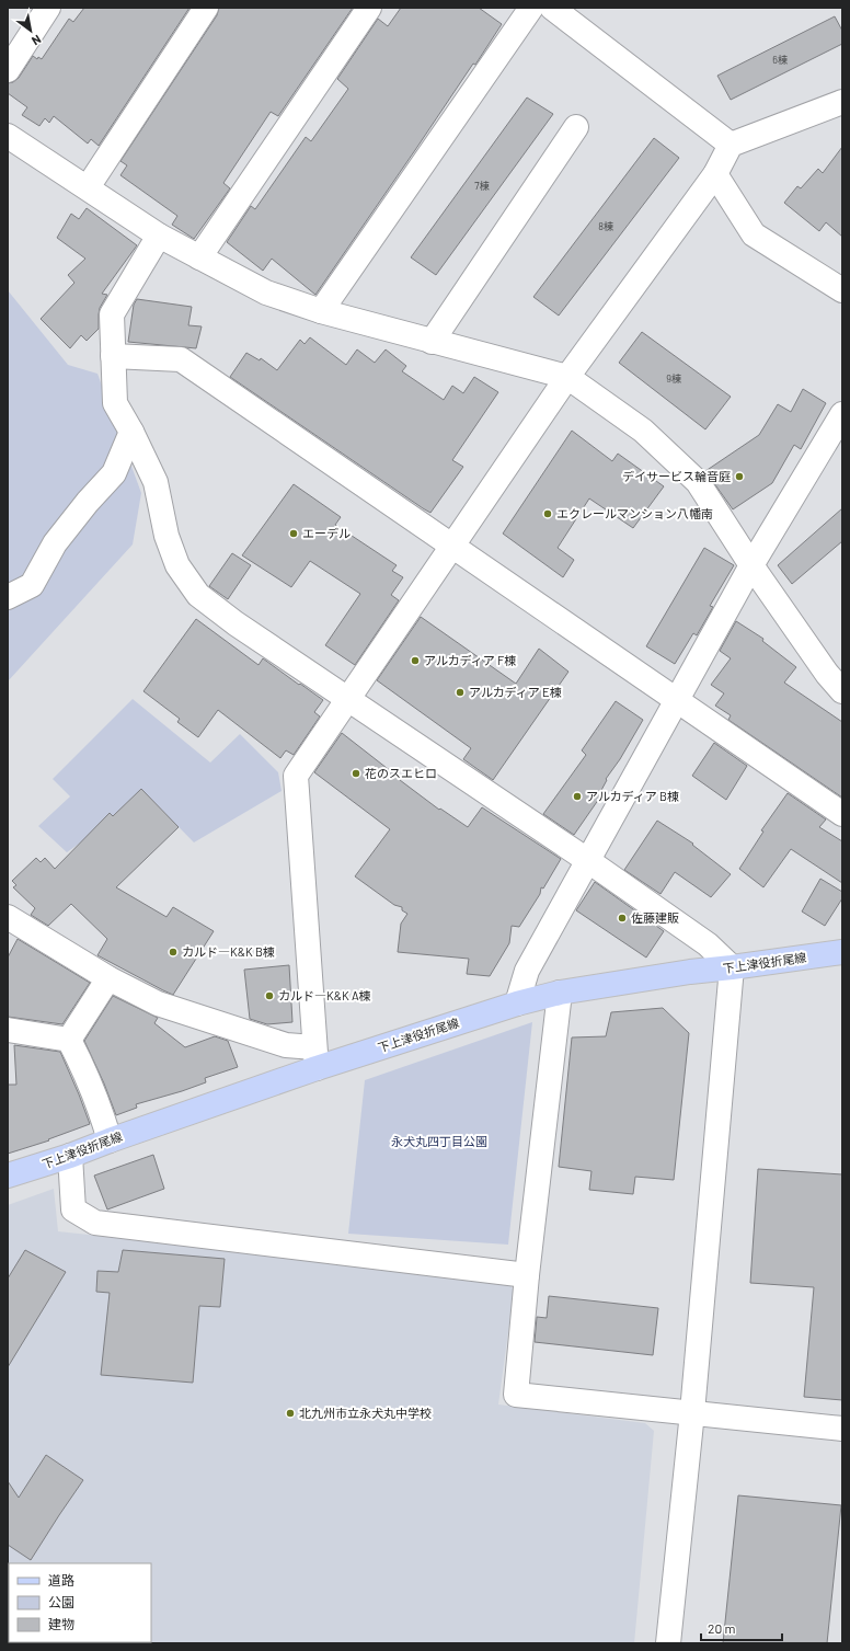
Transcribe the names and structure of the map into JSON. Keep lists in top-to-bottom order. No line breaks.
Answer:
{"streets":{"main road":["下上津役折尾線"]},"parks":["永犬丸四丁目公園"],"places":["デイサービス輪音庭","エクレールマンション八幡南","エーデル","アルカディア F棟","アルカディア E棟","花のスエヒロ","アルカディア B棟","佐藤建販","カルド―K&K B棟","カルド―K&K A棟","北九州市立永犬丸中学校"],"house_numbers":["6棟","7棟","8棟","9棟"],"legend":["道路","公園","建物"],"scale_bar":"20 m","north":"bottom right"}
